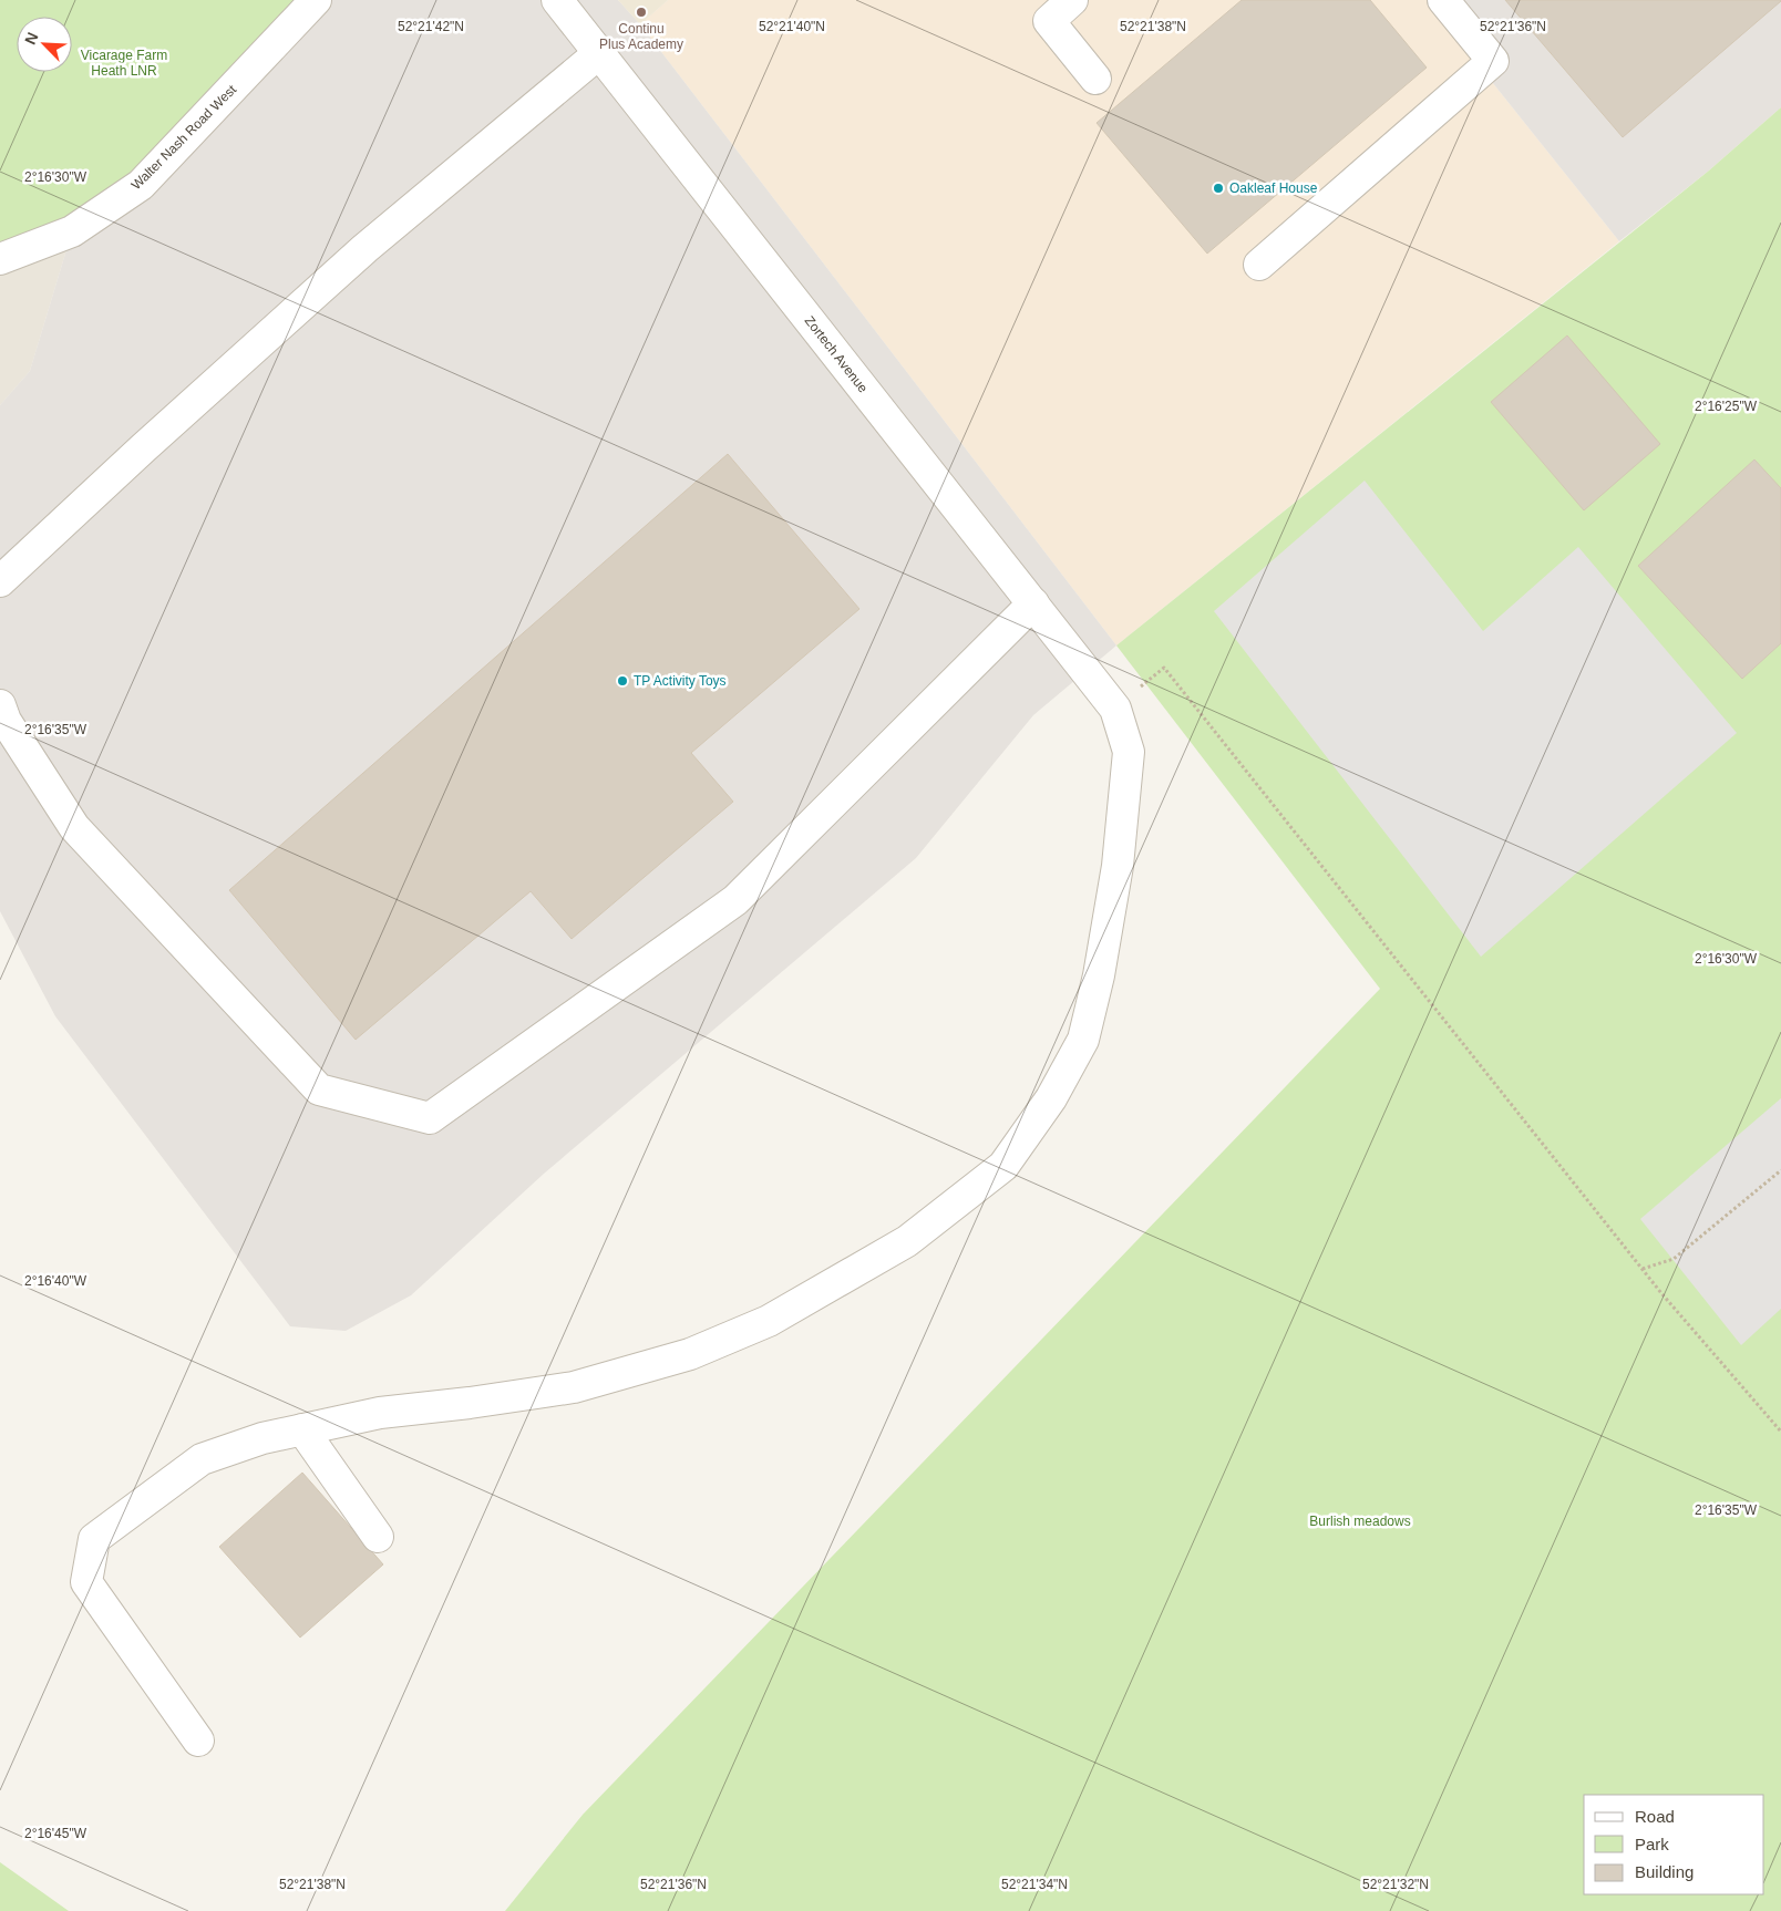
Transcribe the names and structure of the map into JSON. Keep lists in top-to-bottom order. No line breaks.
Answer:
{"streets":{"street":["Walter Nash Road West","Zortech Avenue"]},"parks":["Vicarage Farm Heath LNR","Burlish meadows"],"places":["Continu Plus Academy","Oakleaf House","TP Activity Toys"],"legend":["Road","Park","Building"],"north":"top left","coordinates":["52°21'40\"N","52°21'38\"N","52°21'36\"N","52°21'42\"N","2°16'30\"W","2°16'25\"W","2°16'35\"W","2°16'40\"W","2°16'45\"W","52°21'34\"N","52°21'32\"N"]}
